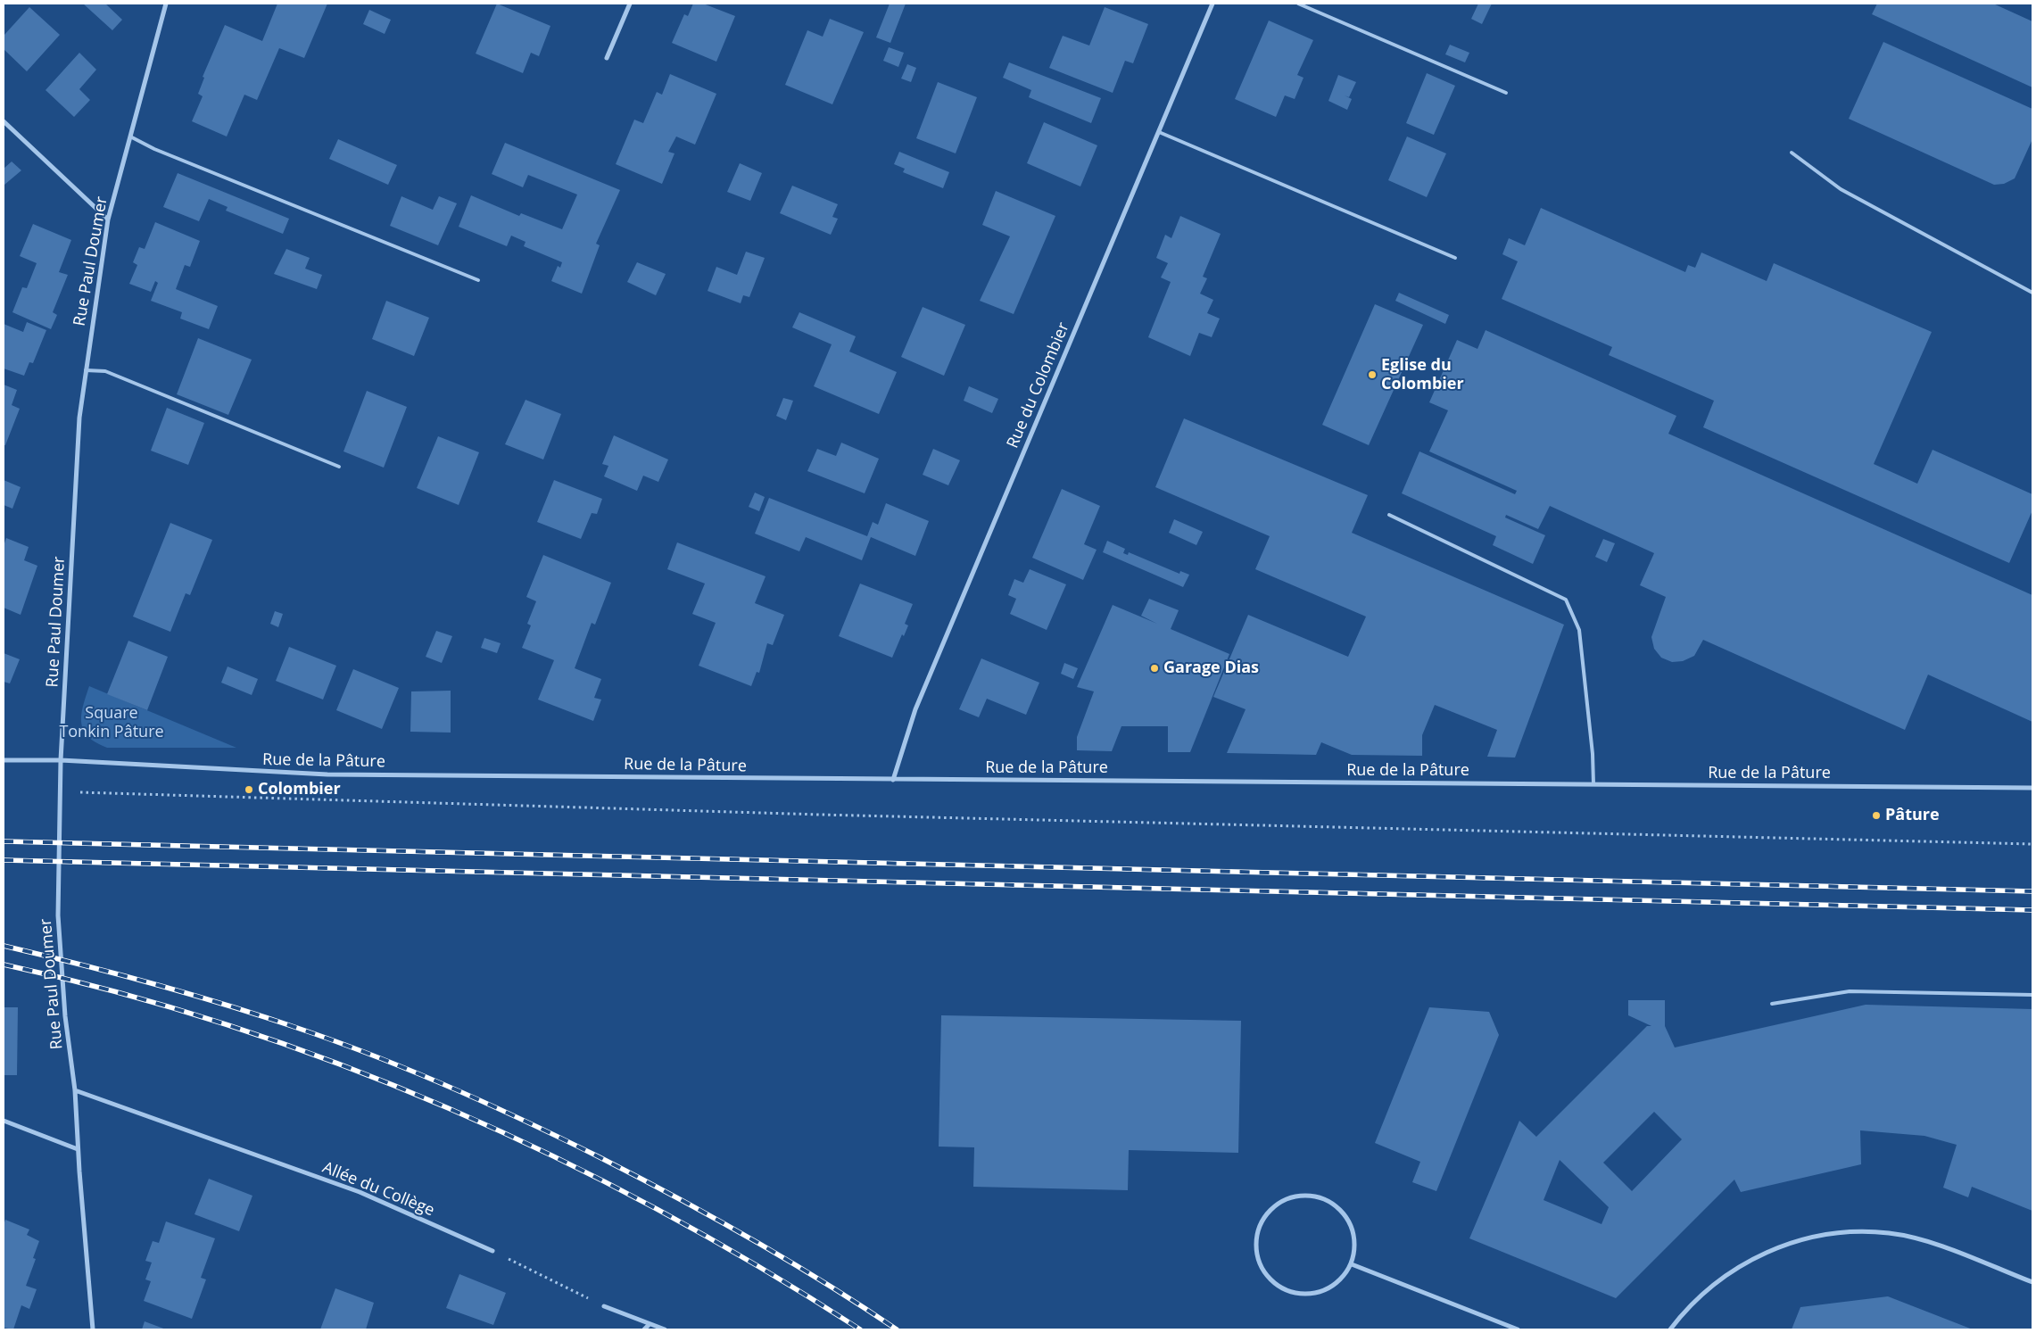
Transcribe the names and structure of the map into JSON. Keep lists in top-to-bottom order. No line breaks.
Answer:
{"streets":{"street":["Rue Paul Doumer","Rue du Colombier","Rue de la Pâture","Allée du Collège"]},"crossings":[["Rue Paul Doumer","Rue de la Pâture"],["Rue Paul Doumer","Allée du Collège"],["Rue du Colombier","Rue de la Pâture"]],"parks":["Square Tonkin Pâture"],"places":["Eglise du Colombier","Garage Dias","Colombier","Pâture"]}
